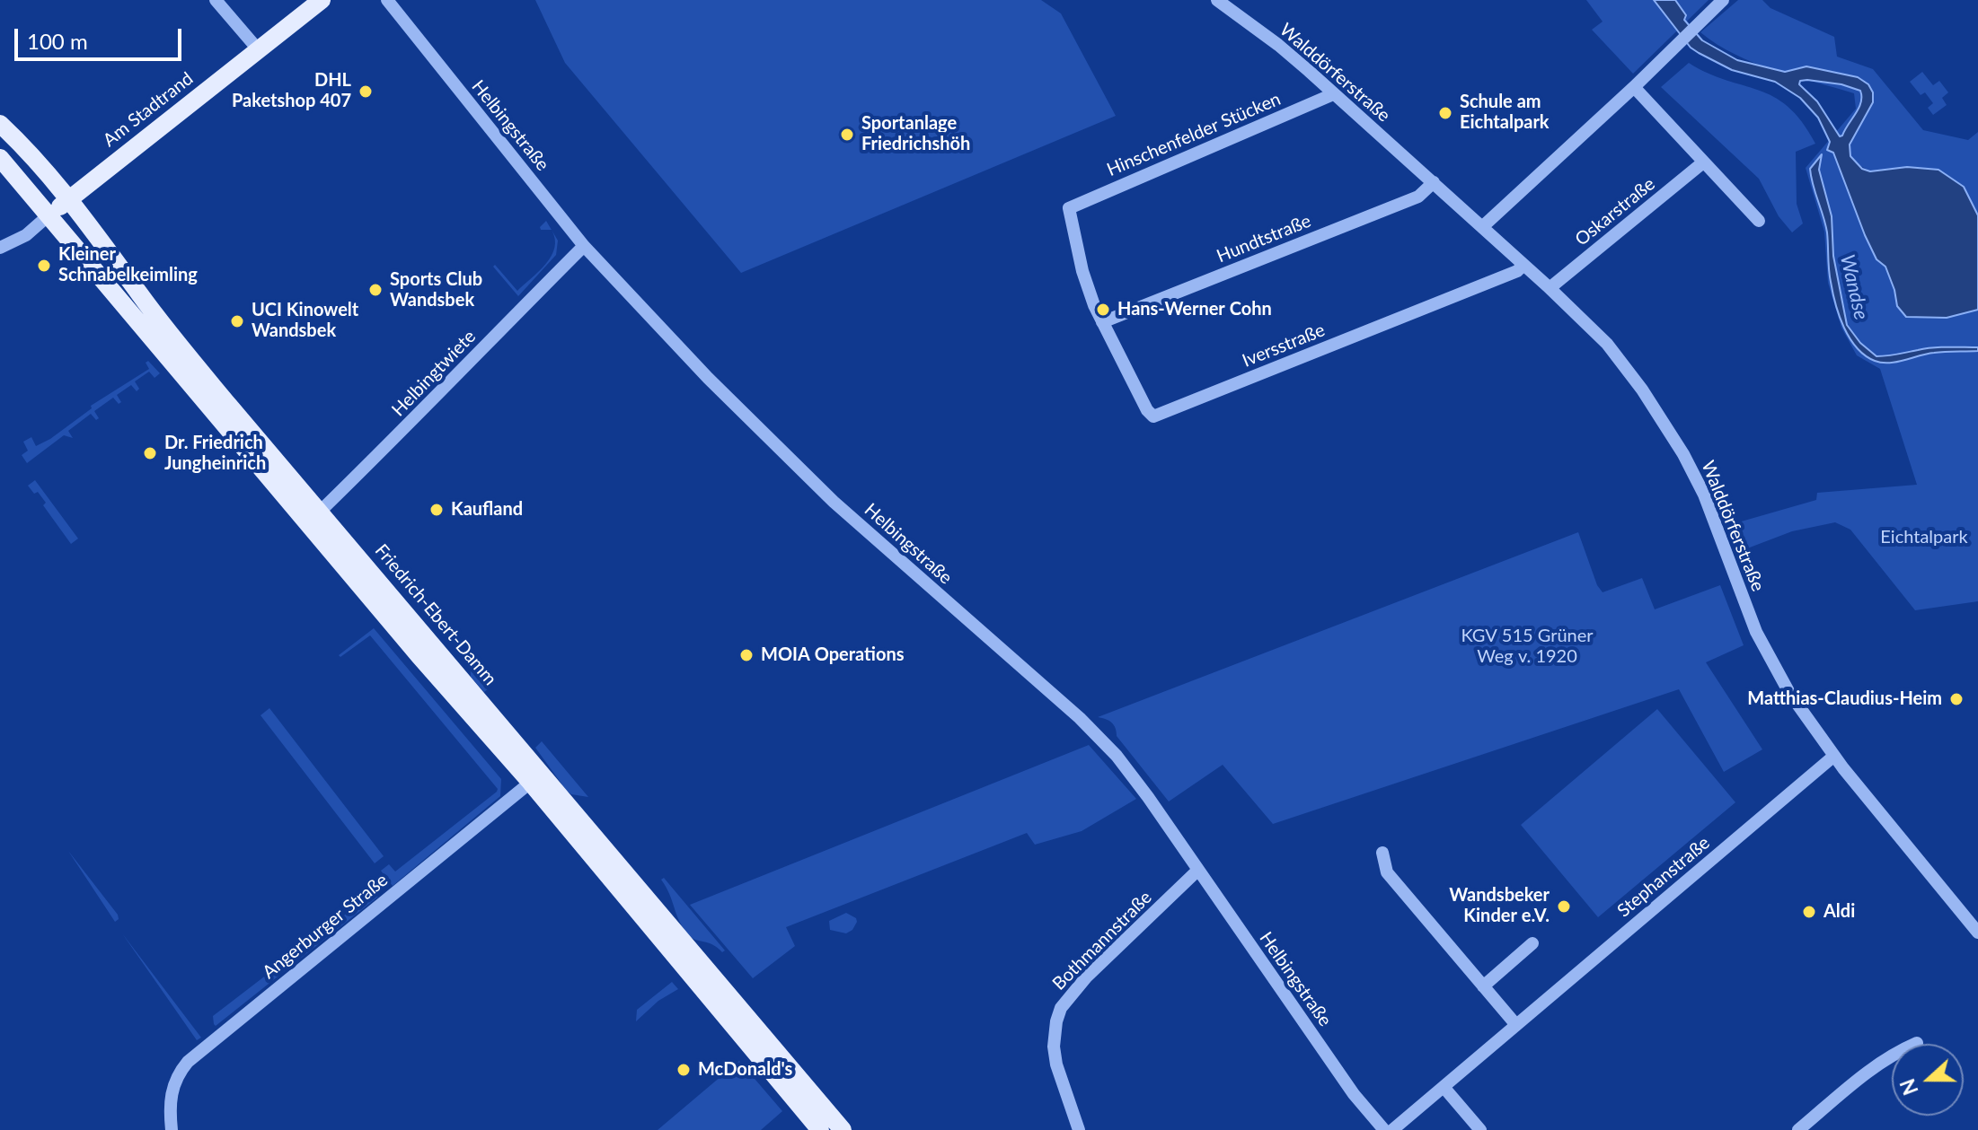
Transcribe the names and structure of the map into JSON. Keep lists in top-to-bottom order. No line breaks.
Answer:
{"streets":{"main road":["Am Stadtrand","Friedrich-Ebert-Damm"],"street":["Walddörferstraße","Helbingstraße","Hinschenfelder Stücken","Oskarstraße","Hundtstraße","Iversstraße","Helbingtwiete","Stephanstraße","Angerburger Straße","Bothmannstraße"]},"crossings":[["Walddörferstraße","Hinschenfelder Stücken"],["Walddörferstraße","Oskarstraße"],["Walddörferstraße","Hundtstraße"],["Walddörferstraße","Iversstraße"],["Walddörferstraße","Stephanstraße"],["Am Stadtrand","Friedrich-Ebert-Damm"],["Helbingstraße","Helbingtwiete"],["Helbingstraße","Bothmannstraße"],["Hinschenfelder Stücken","Hundtstraße"],["Hinschenfelder Stücken","Iversstraße"],["Hundtstraße","Iversstraße"],["Helbingtwiete","Friedrich-Ebert-Damm"],["Friedrich-Ebert-Damm","Angerburger Straße"]],"water":["Wandse"],"parks":["Eichtalpark","KGV 515 Grüner Weg v. 1920"],"places":["DHL Paketshop 407","Schule am Eichtalpark","Sportanlage Friedrichshöh","Kleiner Schnabelkeimling","Sports Club Wandsbek","Hans-Werner Cohn","UCI Kinowelt Wandsbek","Dr. Friedrich Jungheinrich","Kaufland","MOIA Operations","Matthias-Claudius-Heim","Wandsbeker Kinder e.V.","Aldi","McDonald's"],"scale_bar":"100 m","north":"left"}
